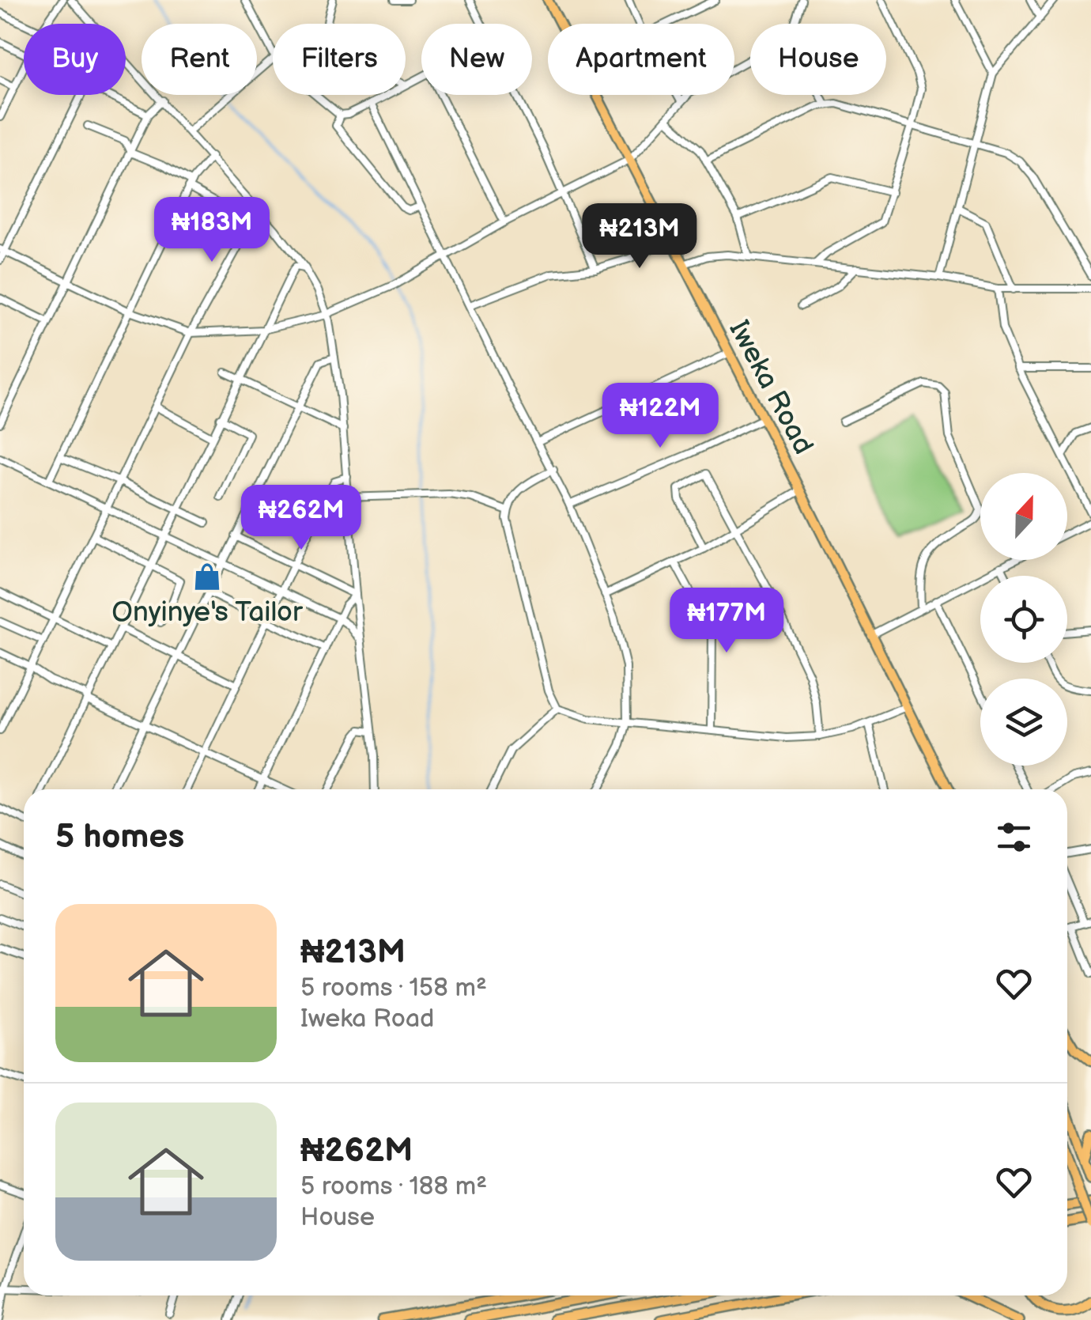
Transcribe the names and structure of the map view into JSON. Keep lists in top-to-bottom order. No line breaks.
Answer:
{"streets":{"main road":["Iweka Road"]},"places":{"shop":["Onyinye's Tailor"]},"north":"top","page":{"chip":["Buy","Rent","Filters","New","Apartment","House"],"price":["₦183M","₦213M","₦122M","₦262M","₦177M"],"heading":"5 homes","list":[{"name":"₦213M","note":"5 rooms · 158 m² · Iweka Road"},{"name":"₦262M","note":"5 rooms · 188 m² · House"}]}}
